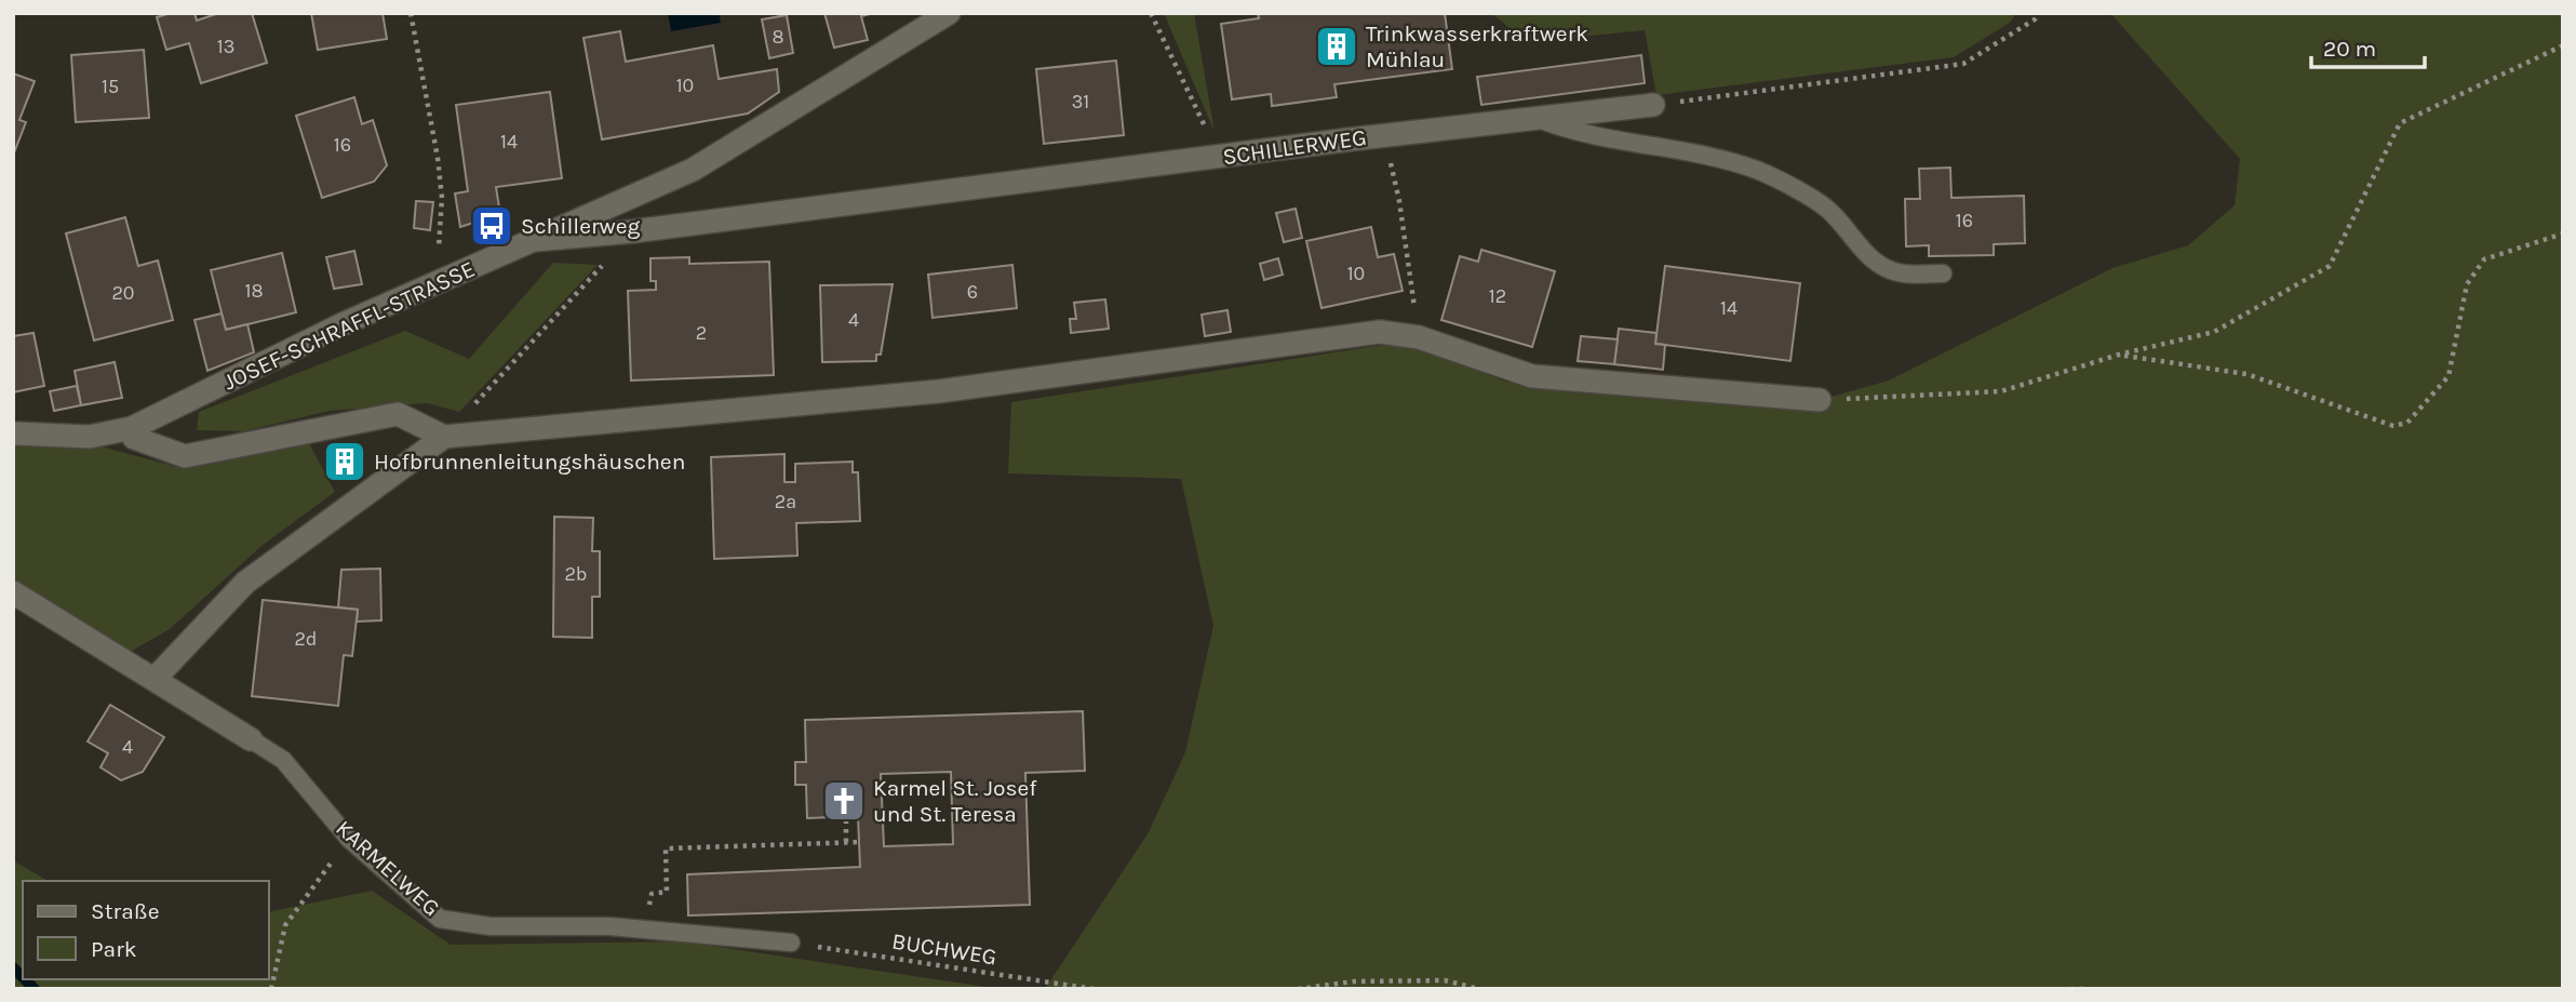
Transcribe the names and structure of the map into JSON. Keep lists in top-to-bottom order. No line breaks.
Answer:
{"streets":{"street":["SCHILLERWEG","JOSEF-SCHRAFFL-STRASSE","KARMELWEG"],"path":["BUCHWEG"]},"crossings":[["SCHILLERWEG","JOSEF-SCHRAFFL-STRASSE"],["KARMELWEG","BUCHWEG"]],"places":{"building":["Trinkwasserkraftwerk Mühlau","Hofbrunnenleitungshäuschen"],"bus stop":["Schillerweg"],"church":["Karmel St. Josef und St. Teresa"]},"house_numbers":["8","13","10","15","31","14","16","16","10","18","6","20","12","14","4","2","2a","2b","2d","4"],"legend":["Straße","Park"],"scale_bar":"20 m"}
